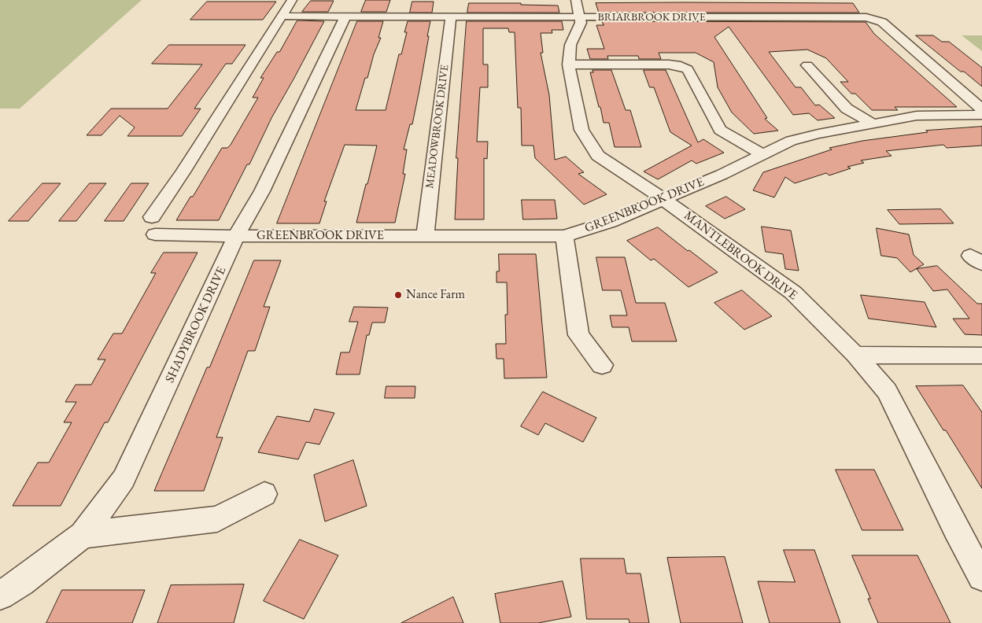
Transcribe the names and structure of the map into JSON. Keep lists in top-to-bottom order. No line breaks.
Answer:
{"streets":{"street":["BRIARBROOK DRIVE","MEADOWBROOK DRIVE","GREENBROOK DRIVE","MANTLEBROOK DRIVE","SHADYBROOK DRIVE"]},"crossings":[["BRIARBROOK DRIVE","MEADOWBROOK DRIVE"],["BRIARBROOK DRIVE","MANTLEBROOK DRIVE"],["BRIARBROOK DRIVE","SHADYBROOK DRIVE"],["MEADOWBROOK DRIVE","GREENBROOK DRIVE"],["GREENBROOK DRIVE","MANTLEBROOK DRIVE"],["GREENBROOK DRIVE","SHADYBROOK DRIVE"]],"places":["Nance Farm"]}
